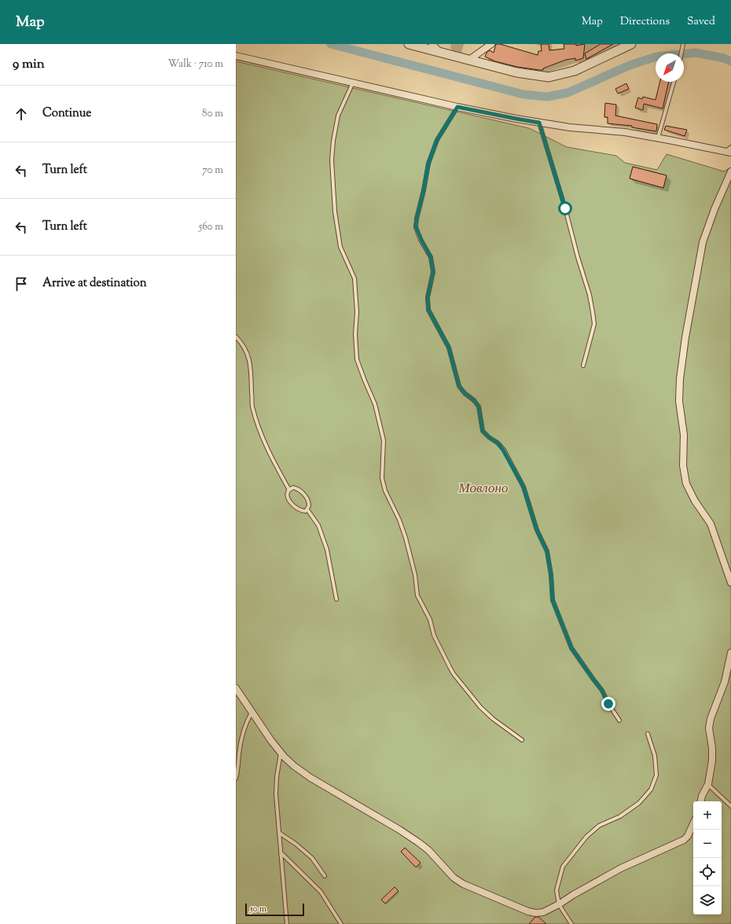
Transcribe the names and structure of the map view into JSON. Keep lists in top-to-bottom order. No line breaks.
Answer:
{"parks":["Мовлоно"],"scale_bar":"50 m","north":"bottom left","page":{"header":"Map","nav":["Map","Directions","Saved"],"heading":["9 min","Walk · 710 m"],"list":[["Continue","80 m"],["Turn left","70 m"],["Turn left","560 m"],"Arrive at destination"],"map_buttons":["+","−"],"scale":"50 m"}}
